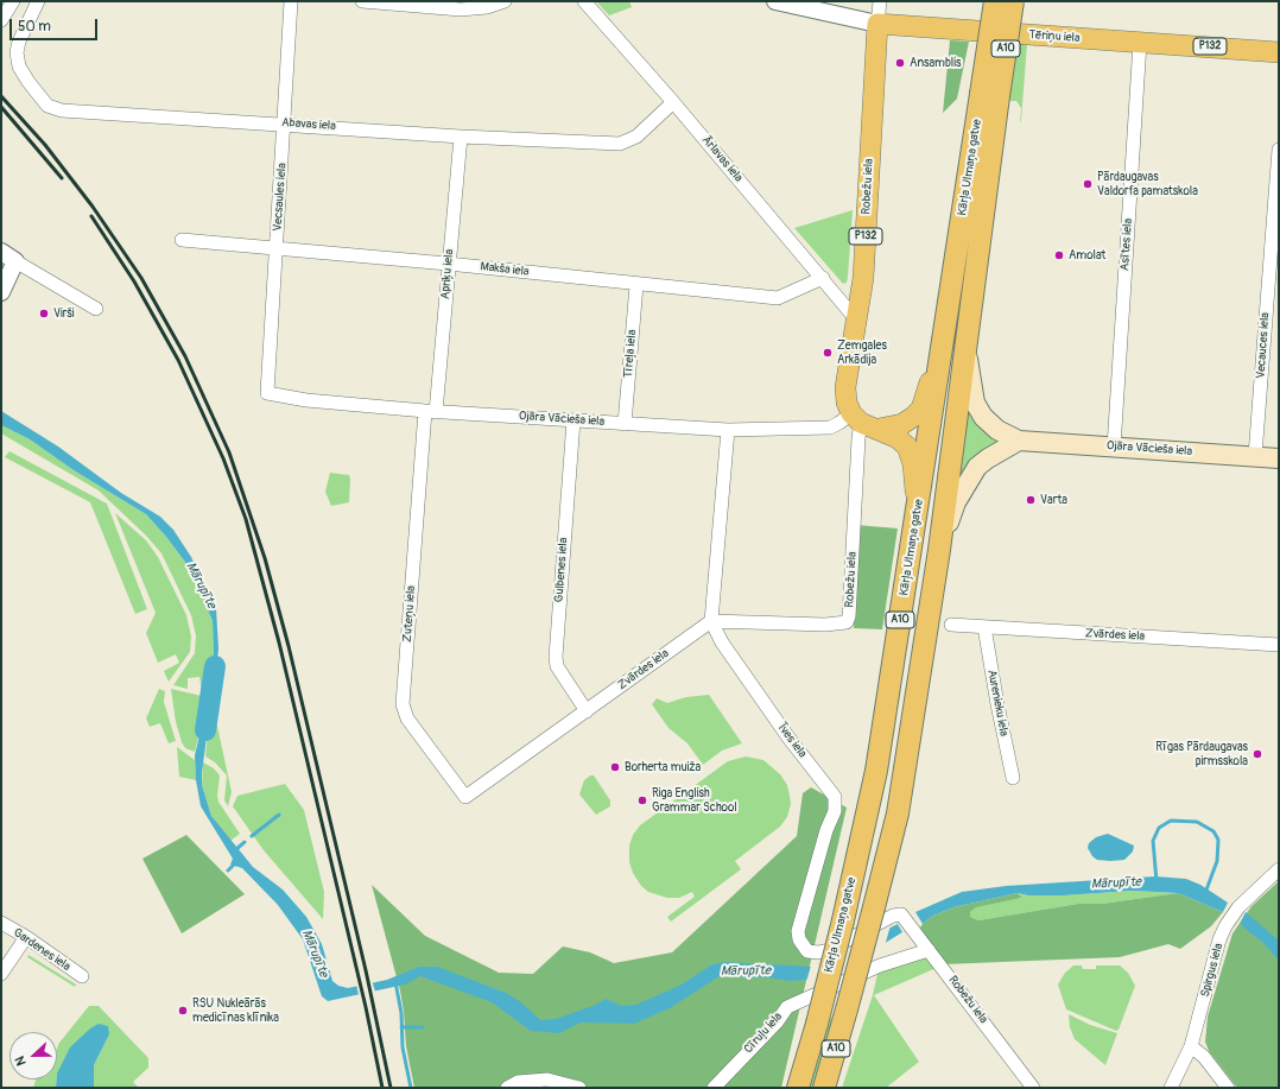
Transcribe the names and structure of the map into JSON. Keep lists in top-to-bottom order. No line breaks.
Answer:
{"streets":{"highway":["A10","Kārļa Ulmaņa gatve"],"main road":["Tēriņu iela","P132","Robežu iela","Ojāra Vācieša iela"],"street":["Abavas iela","Ārlavas iela","Vecsaules iela","Asītes iela","Makša iela","Apriķu iela","Vecauces iela","Tīreļa iela","Gulbenes iela","Zuteņu iela","Zvārdes iela","Aurenieku iela","Īves iela","Gardenes iela","Spirgus iela","Cīruļu iela"]},"crossings":[["Tēriņu iela","Robežu iela"],["Tēriņu iela","Asītes iela"],["Abavas iela","Ārlavas iela"],["Abavas iela","Vecsaules iela"],["Abavas iela","Apriķu iela"],["Ārlavas iela","Robežu iela"],["Ārlavas iela","Makša iela"],["Kārļa Ulmaņa gatve","Ojāra Vācieša iela"],["Robežu iela","Ojāra Vācieša iela"],["Robežu iela","Zvārdes iela"],["Robežu iela","Īves iela"],["Robežu iela","Cīruļu iela"],["Vecsaules iela","Makša iela"],["Vecsaules iela","Ojāra Vācieša iela"],["Asītes iela","Ojāra Vācieša iela"],["Makša iela","Apriķu iela"],["Makša iela","Tīreļa iela"],["Apriķu iela","Ojāra Vācieša iela"],["Apriķu iela","Zuteņu iela"],["Vecauces iela","Ojāra Vācieša iela"],["Tīreļa iela","Ojāra Vācieša iela"],["Ojāra Vācieša iela","Gulbenes iela"],["Ojāra Vācieša iela","Zuteņu iela"],["Gulbenes iela","Zvārdes iela"],["Zuteņu iela","Zvārdes iela"],["Zvārdes iela","Aurenieku iela"],["Zvārdes iela","Īves iela"]],"water":["Mārupīte"],"places":["Ansamblis","Pārdaugavas Valdorfa pamatskola","Amolat","Virši","Zemgales Arkādija","Varta","Rīgas Pārdaugavas pirmsskola","Borherta muiža","Riga English Grammar School","RSU Nukleārās medicīnas klīnika"],"scale_bar":"50 m","north":"left"}
